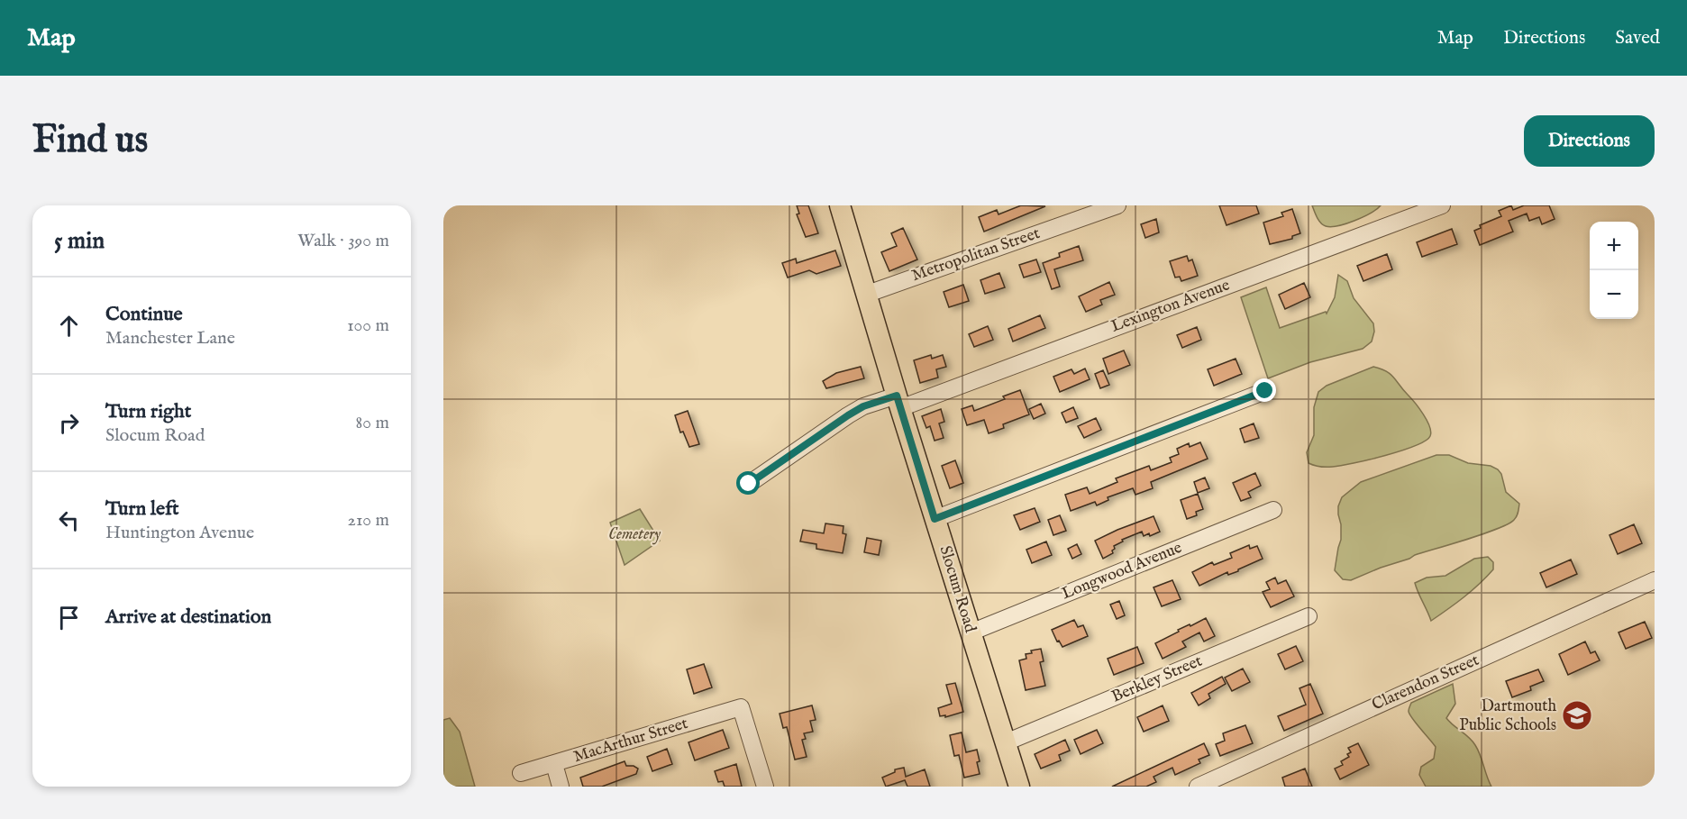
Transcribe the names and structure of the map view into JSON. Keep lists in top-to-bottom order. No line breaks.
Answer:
{"streets":{"main road":["Slocum Road"],"street":["Metropolitan Street","Lexington Avenue","Longwood Avenue","Berkley Street","Clarendon Street","MacArthur Street"]},"crossings":[["Metropolitan Street","Slocum Road"],["Lexington Avenue","Slocum Road"],["Longwood Avenue","Slocum Road"],["Slocum Road","Berkley Street"]],"parks":["Cemetery"],"places":{"school or university":["Dartmouth Public Schools"]},"page":{"header":"Map","nav":["Map","Directions","Saved"],"buttons":"Directions","title":"Find us","heading":["5 min","Walk · 390 m"],"map_buttons":["+","−"],"list":[["Continue","Manchester Lane","100 m"],["Turn right","Slocum Road","80 m"],["Turn left","Huntington Avenue","210 m"],"Arrive at destination"]}}
